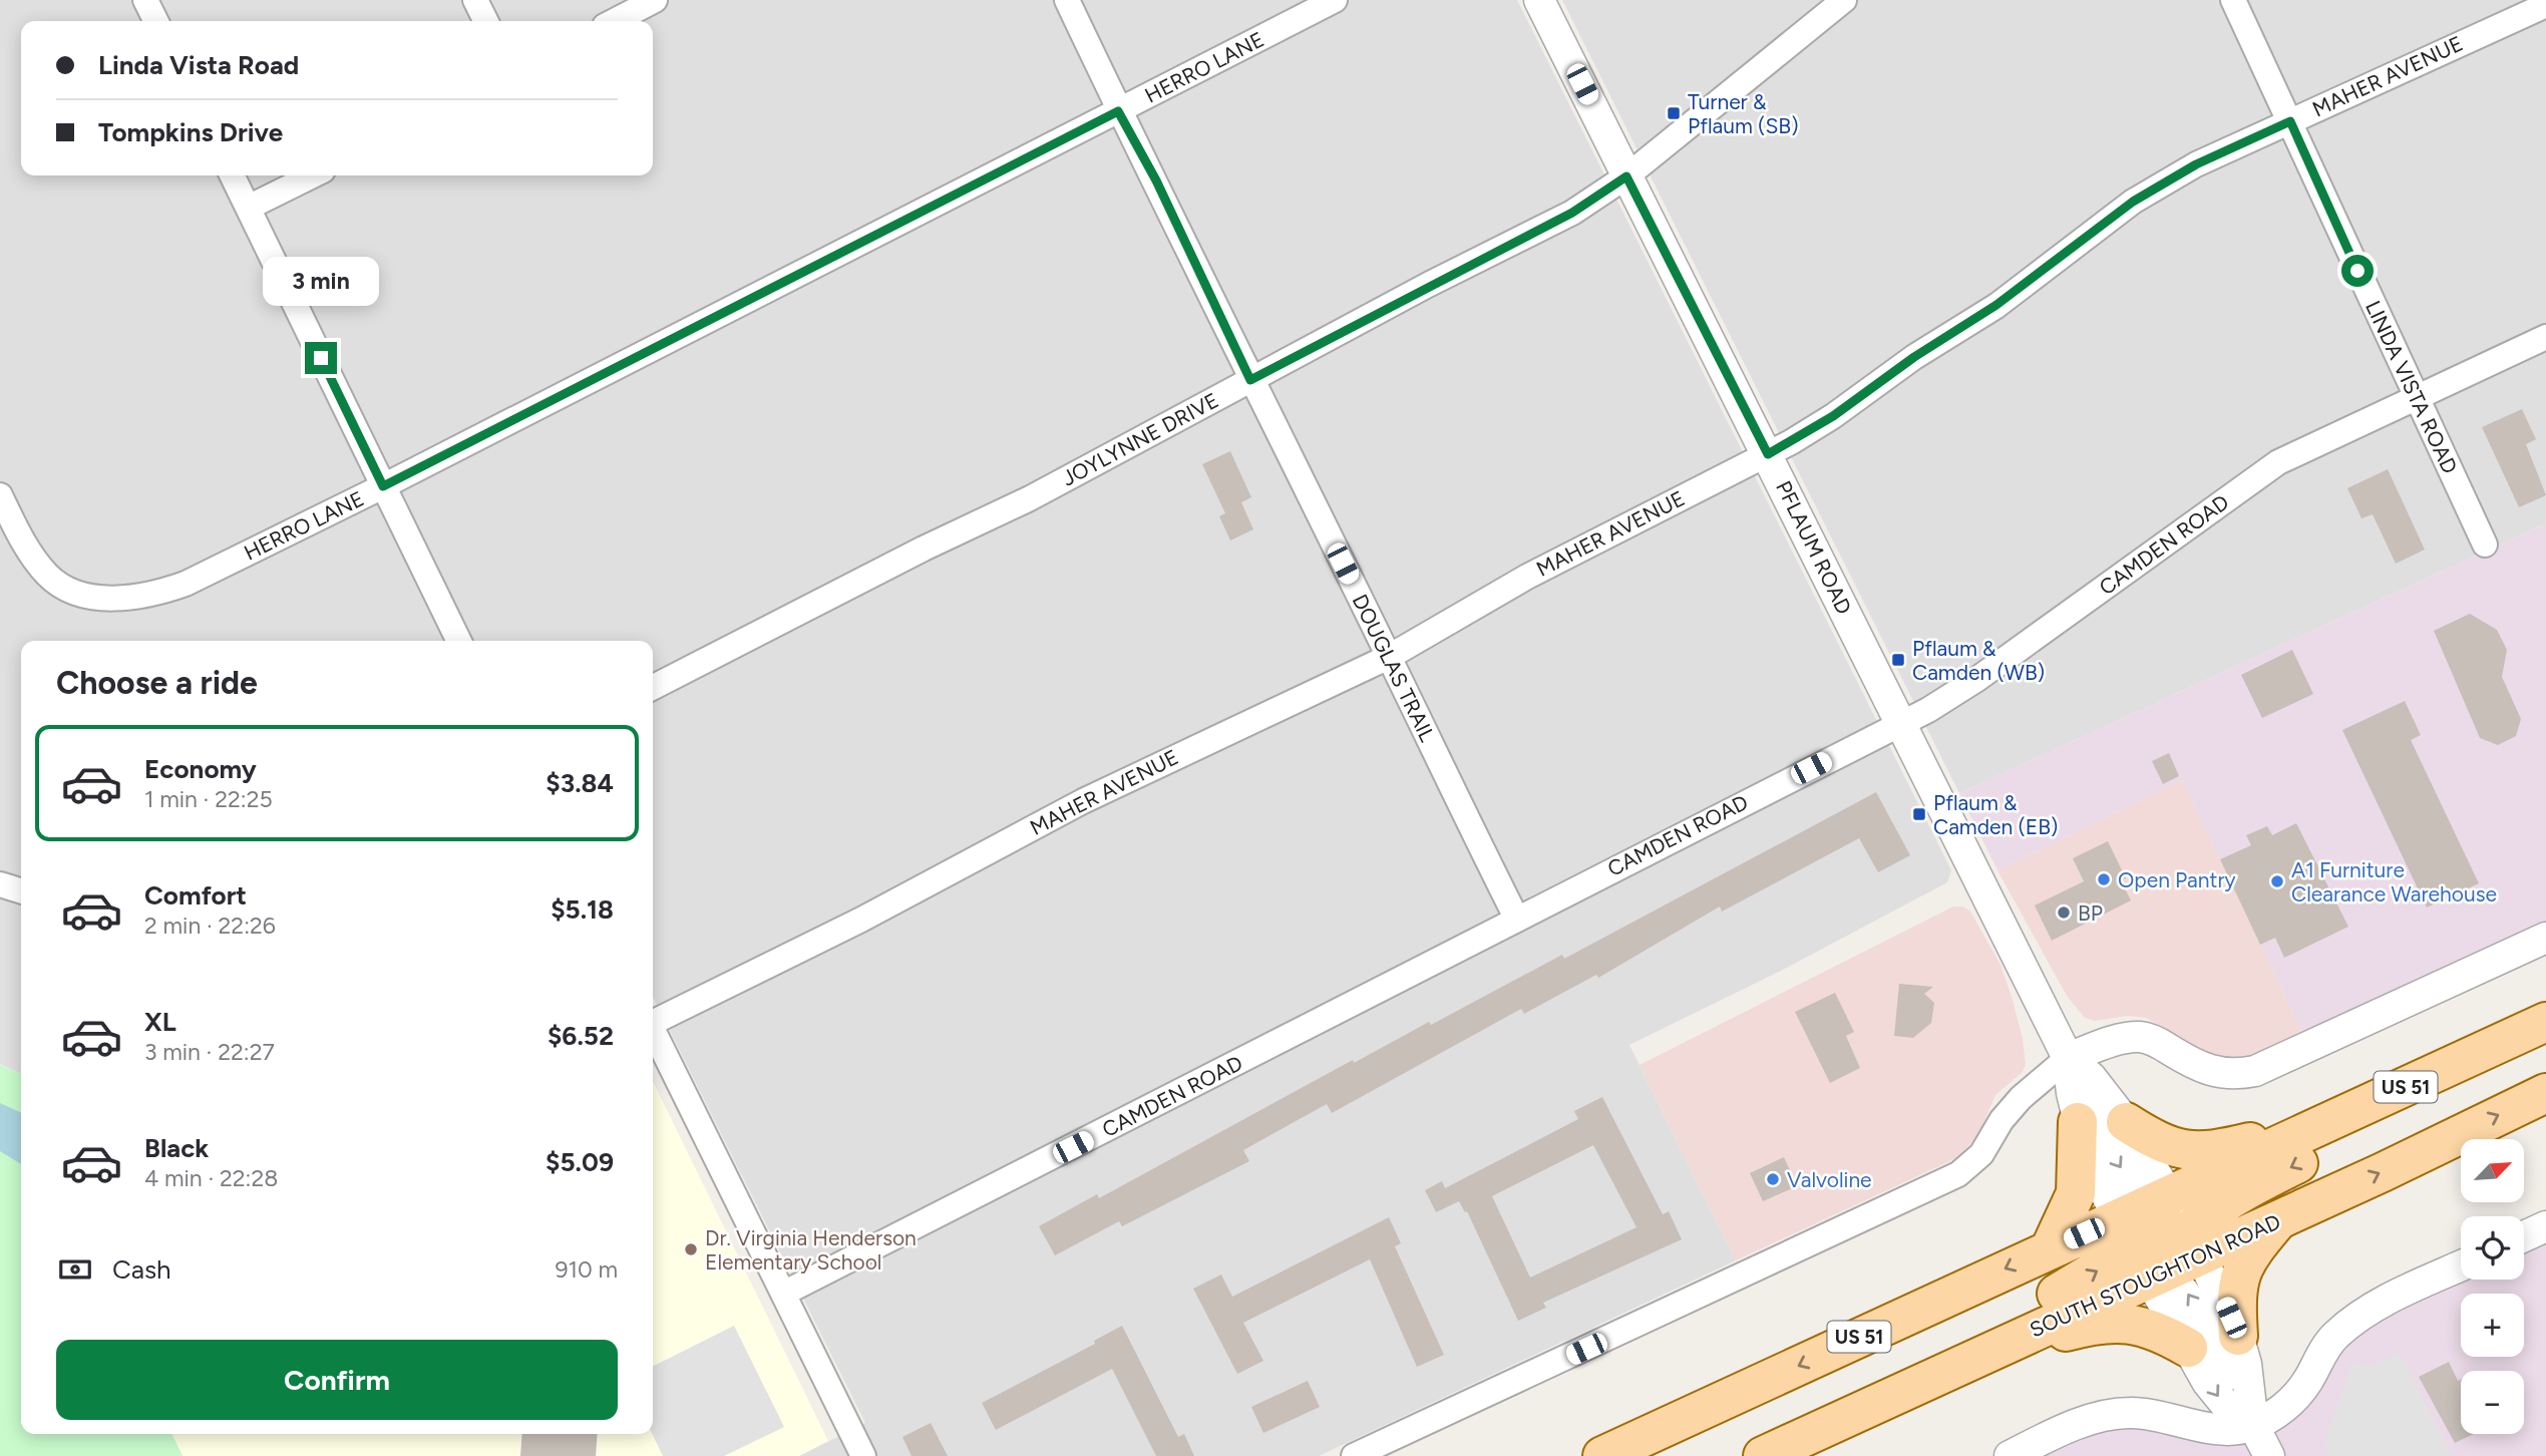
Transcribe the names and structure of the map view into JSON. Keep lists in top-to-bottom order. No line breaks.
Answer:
{"streets":{"main road":["US 51","SOUTH STOUGHTON ROAD"],"street":["HERRO LANE","MAHER AVENUE","LINDA VISTA ROAD","JOYLYNNE DRIVE","CAMDEN ROAD","PFLAUM ROAD","DOUGLAS TRAIL"]},"crossings":[["HERRO LANE","DOUGLAS TRAIL"],["MAHER AVENUE","LINDA VISTA ROAD"],["MAHER AVENUE","PFLAUM ROAD"],["MAHER AVENUE","DOUGLAS TRAIL"],["LINDA VISTA ROAD","CAMDEN ROAD"],["JOYLYNNE DRIVE","PFLAUM ROAD"],["JOYLYNNE DRIVE","DOUGLAS TRAIL"],["CAMDEN ROAD","PFLAUM ROAD"],["CAMDEN ROAD","DOUGLAS TRAIL"],["PFLAUM ROAD","SOUTH STOUGHTON ROAD"]],"places":{"transit":["Turner & Pflaum (SB)","Pflaum & Camden (WB)","Pflaum & Camden (EB)"],"other":["Open Pantry","A1 Furniture Clearance Warehouse","BP","Valvoline","Dr. Virginia Henderson Elementary School"]},"north":"top right","page":{"banner":["Linda Vista Road","Tompkins Drive"],"bubble":"3 min","heading":"Choose a ride","list":[{"name":"Economy","note":"1 min · 22:25","value":"$3.84"},{"name":"Comfort","note":"2 min · 22:26","value":"$5.18"},{"name":"XL","note":"3 min · 22:27","value":"$6.52"},{"name":"Black","note":"4 min · 22:28","value":"$5.09"}],"map_buttons":["+","−"],"pay":["Cash","910 m"],"buttons":"Confirm"}}
